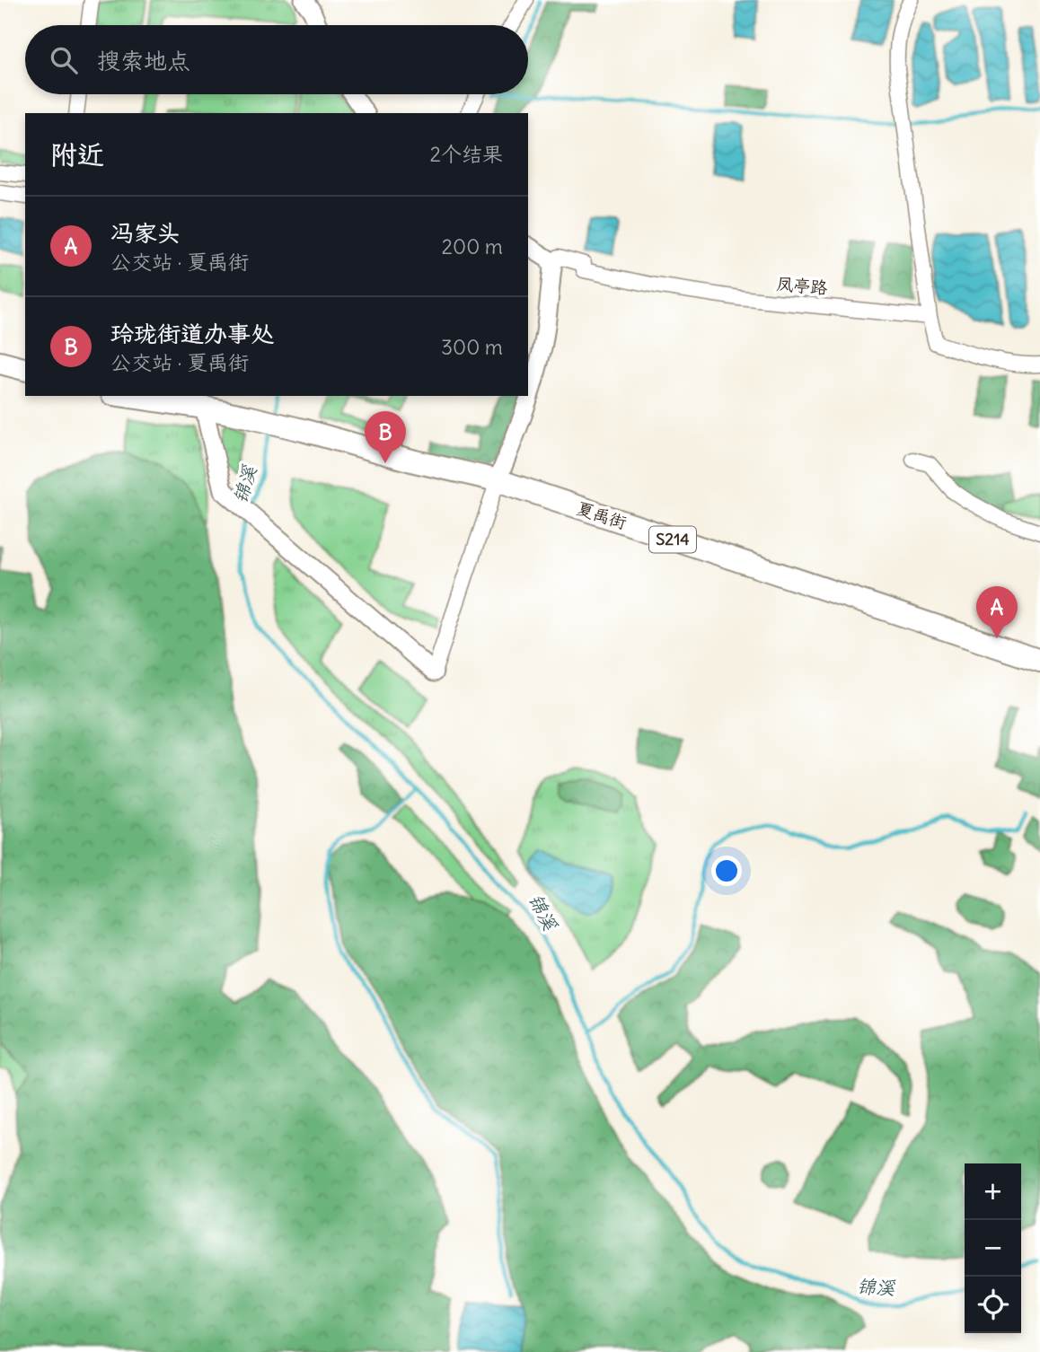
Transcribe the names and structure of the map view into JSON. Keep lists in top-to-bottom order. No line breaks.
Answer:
{"streets":{"main road":["夏禹街","S214"],"street":["凤亭路"]},"crossings":[["夏禹街","S214"]],"water":["锦溪"],"page":{"search":"搜索地点","heading":["附近","2个结果"],"list":[{"mark":"A","name":"冯家头","note":"公交站 · 夏禹街","value":"200 m"},{"mark":"B","name":"玲珑街道办事处","note":"公交站 · 夏禹街","value":"300 m"}],"pins":["B","A"],"map_buttons":["+","−"]}}
